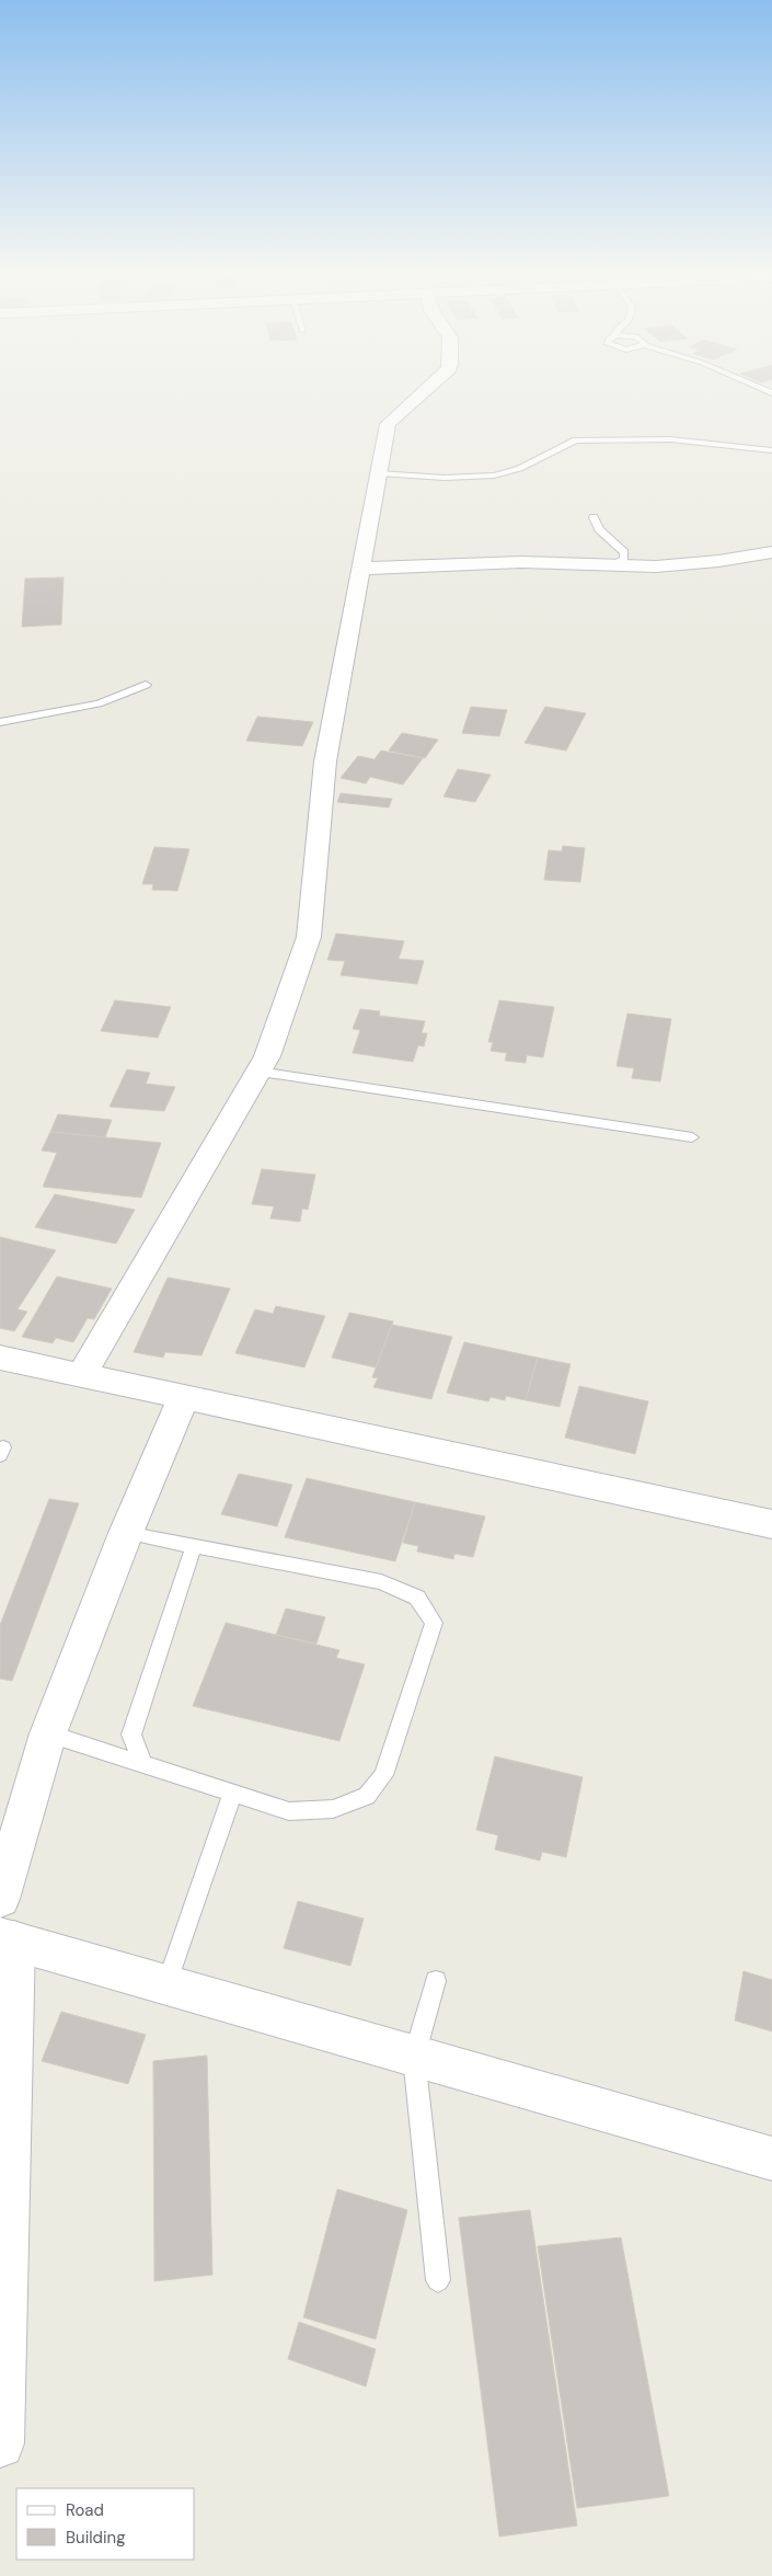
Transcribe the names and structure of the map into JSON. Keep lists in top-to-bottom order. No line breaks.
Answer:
{"legend":["Road","Building"]}
